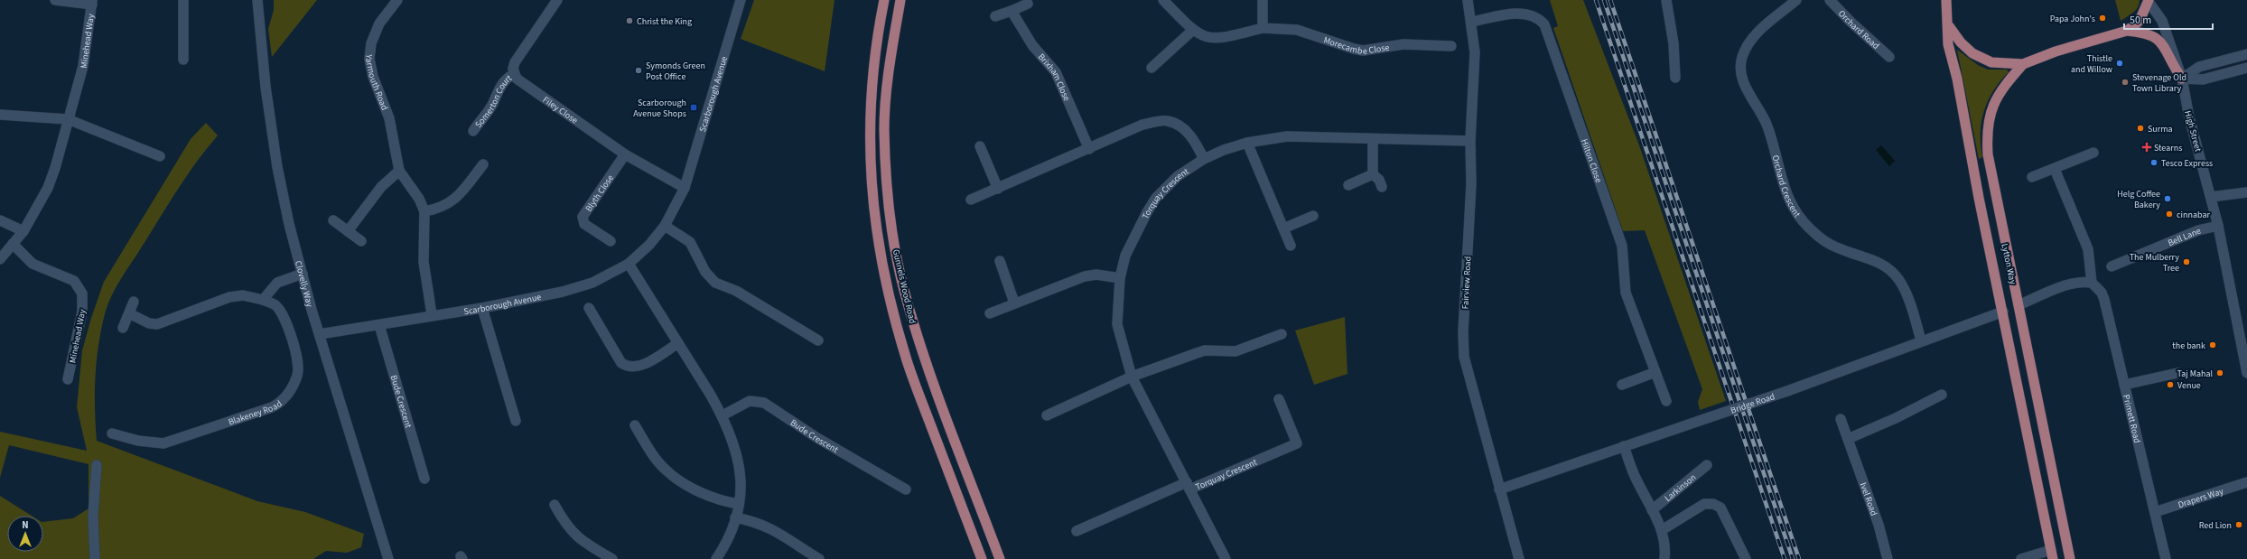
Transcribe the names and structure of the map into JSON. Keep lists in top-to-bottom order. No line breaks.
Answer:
{"streets":{"main road":["Lytton Way","Gunnels Wood Road"],"street":["Orchard Road","Minehead Way","Morecambe Close","Brixham Close","Yarmouth Road","Scarborough Avenue","Somerton Court","Filey Close","High Street","Hilton Close","Orchard Crescent","Blyth Close","Torquay Crescent","Bell Lane","Fairview Road","Clovelly Way","Bude Crescent","Bridge Road","Blakeney Road","Primett Road","Larkinson","Drapers Way","Ivel Road"]},"crossings":[["Yarmouth Road","Scarborough Avenue"],["Scarborough Avenue","Filey Close"],["Scarborough Avenue","Clovelly Way"],["Scarborough Avenue","Bude Crescent"],["Somerton Court","Filey Close"],["Filey Close","Blyth Close"],["High Street","Bell Lane"],["Hilton Close","Fairview Road"],["Orchard Crescent","Bridge Road"],["Torquay Crescent","Fairview Road"],["Lytton Way","Bridge Road"],["Fairview Road","Bridge Road"],["Primett Road","Drapers Way"]],"places":{"other":["Papa John's","Christ the King","Thistle and Willow","Symonds Green Post Office","Stevenage Old Town Library","Surma","Tesco Express","Helg Coffee Bakery","cinnabar","The Mulberry Tree","the bank","Taj Mahal","Venue","Red Lion"],"transit":["Scarborough Avenue Shops"],"health":["Stearns"]},"scale_bar":"50 m","north":"top"}
